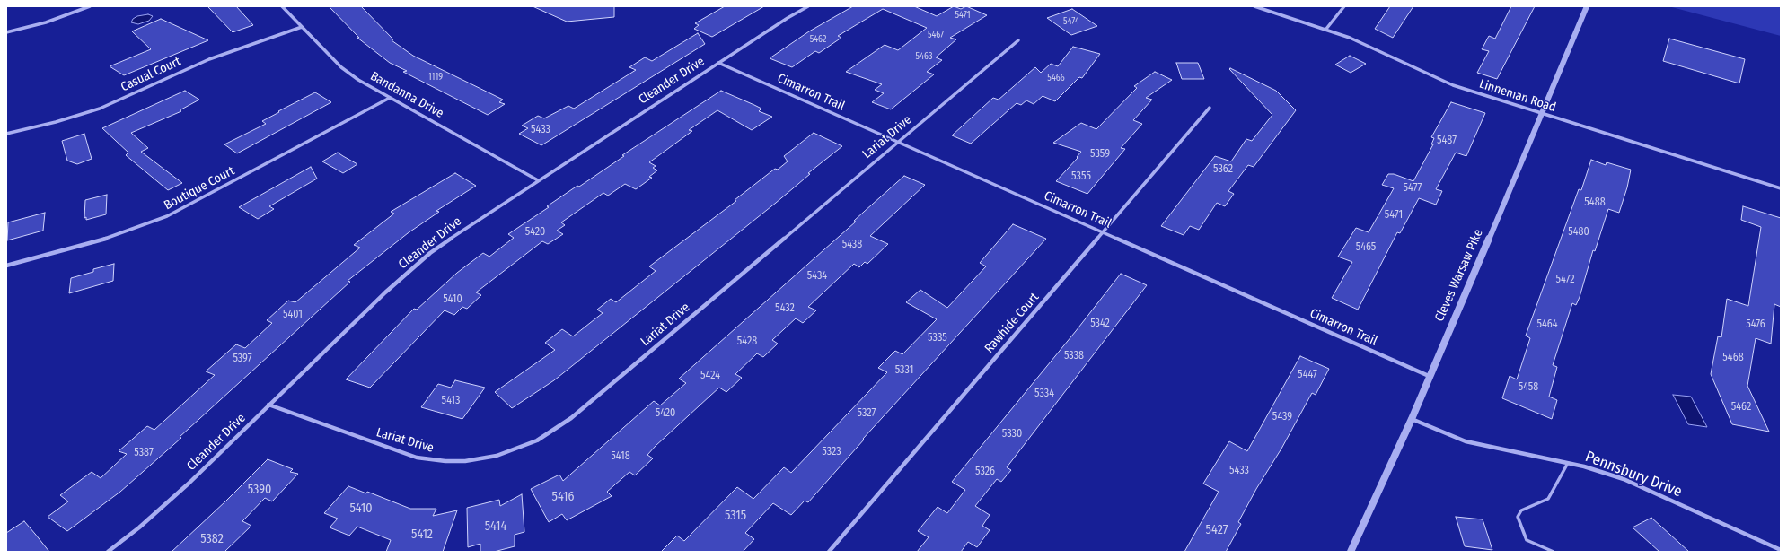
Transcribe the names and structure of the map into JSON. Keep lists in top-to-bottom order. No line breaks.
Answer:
{"streets":{"street":["Casual Court","Cleander Drive","Cimarron Trail","Bandanna Drive","Linneman Road","Lariat Drive","Boutique Court","Cleves Warsaw Pike","Rawhide Court","Pennsbury Drive"]},"crossings":[["Casual Court","Bandanna Drive"],["Cleander Drive","Cimarron Trail"],["Cleander Drive","Bandanna Drive"],["Cleander Drive","Lariat Drive"],["Cimarron Trail","Lariat Drive"],["Cimarron Trail","Cleves Warsaw Pike"],["Cimarron Trail","Rawhide Court"],["Bandanna Drive","Boutique Court"],["Linneman Road","Cleves Warsaw Pike"],["Cleves Warsaw Pike","Pennsbury Drive"]],"house_numbers":["5471","5474","5467","5462","5463","1119","5466","5433","5487","5359","5362","5355","5477","5488","5471","5420","5480","5438","5465","5434","5472","5410","5432","5401","5342","5464","5476","5335","5428","5338","5468","5397","5331","5447","5424","5458","5334","5413","5462","5420","5327","5439","5330","5323","5387","5418","5433","5326","5390","5416","5410","5315","5414","5427","5412","5382"]}
